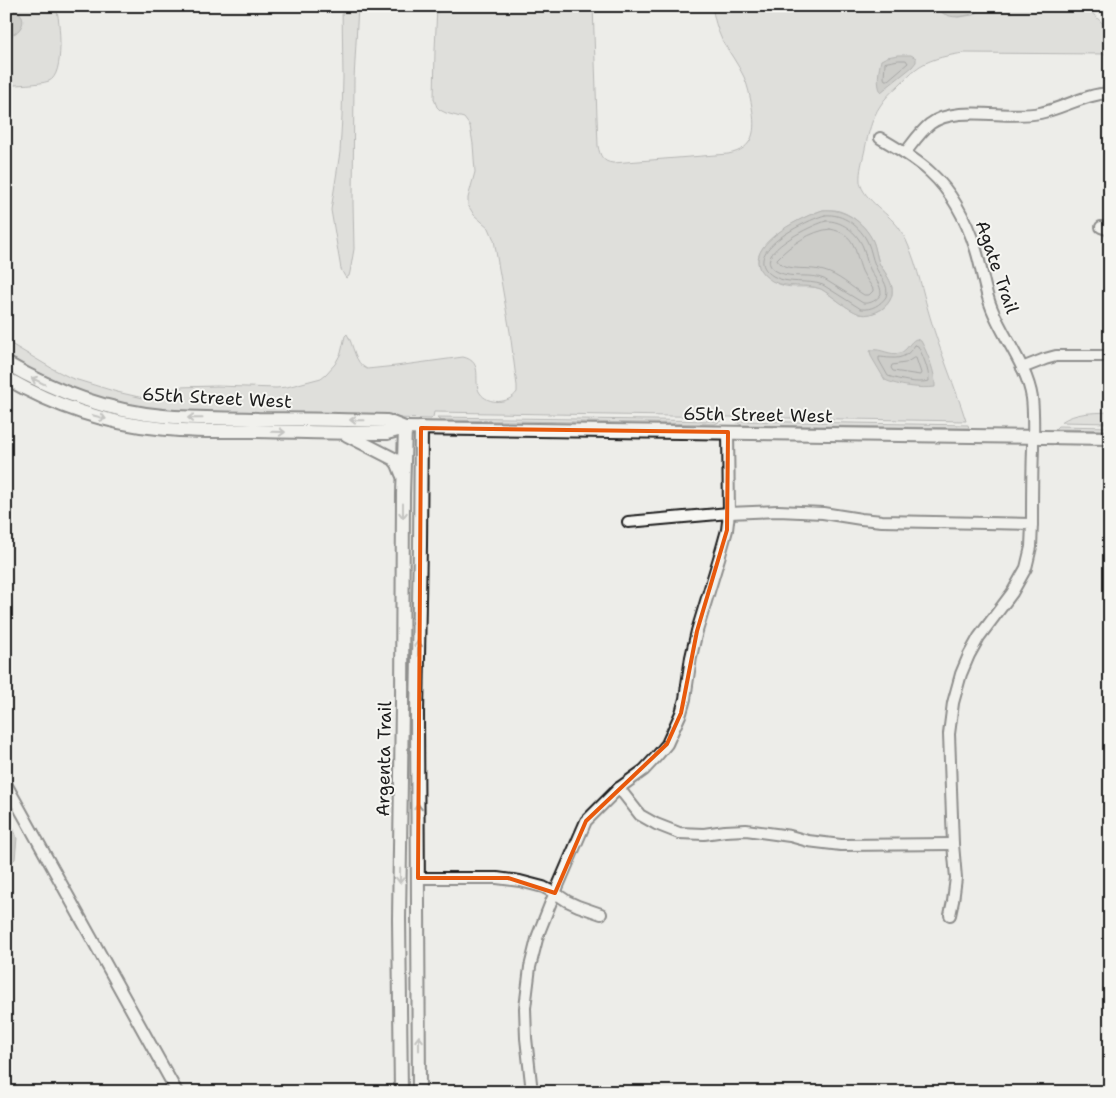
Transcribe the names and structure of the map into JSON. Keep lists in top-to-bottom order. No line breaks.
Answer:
{"streets":{"street":["Agate Trail","65th Street West","Argenta Trail"]},"crossings":[["Agate Trail","65th Street West"],["65th Street West","Argenta Trail"]]}
